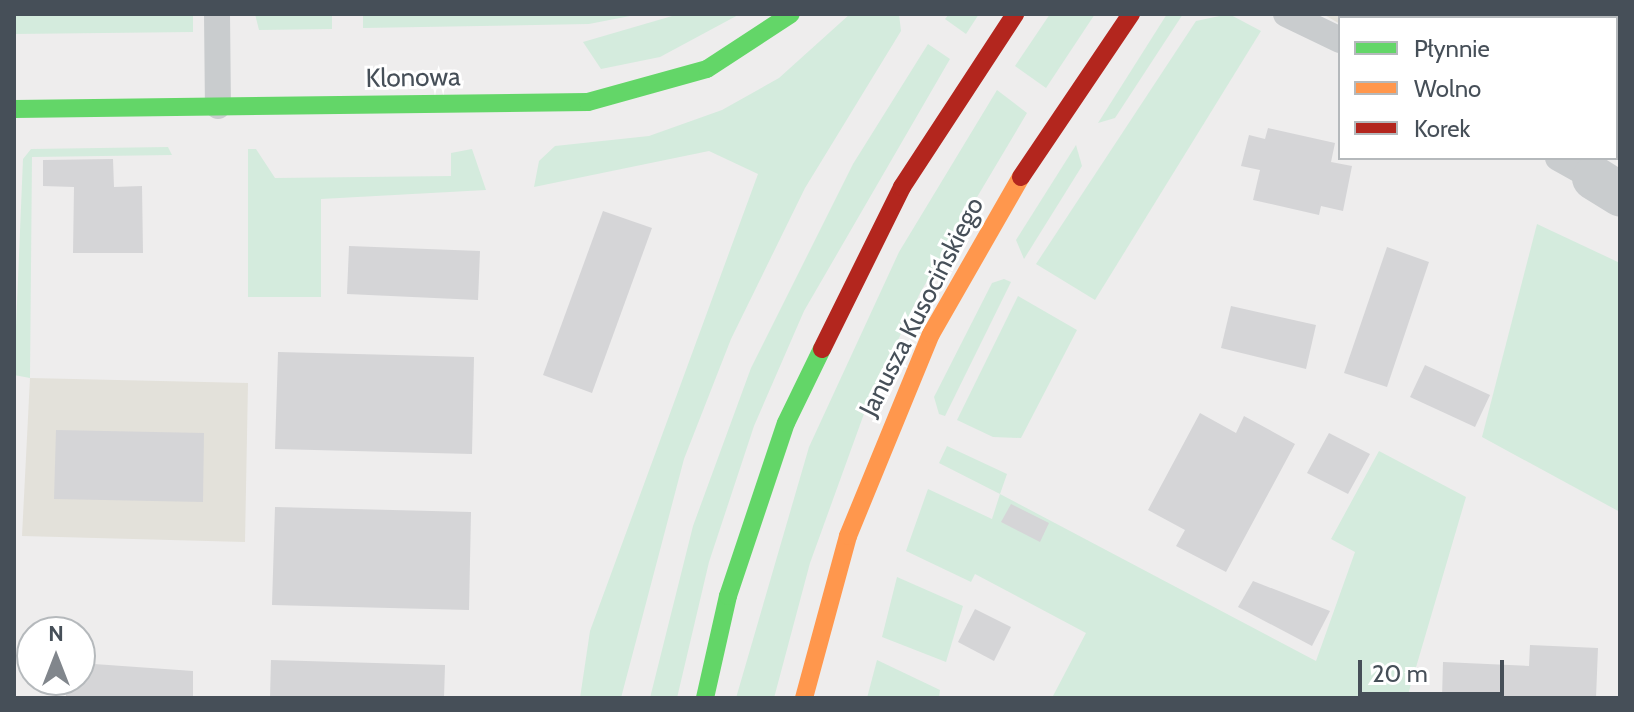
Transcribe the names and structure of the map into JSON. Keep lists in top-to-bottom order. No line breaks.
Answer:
{"streets":{"street":["Klonowa","Janusza Kusocińskiego"]},"legend":["Płynnie","Wolno","Korek"],"scale_bar":"20 m","north":"top"}
